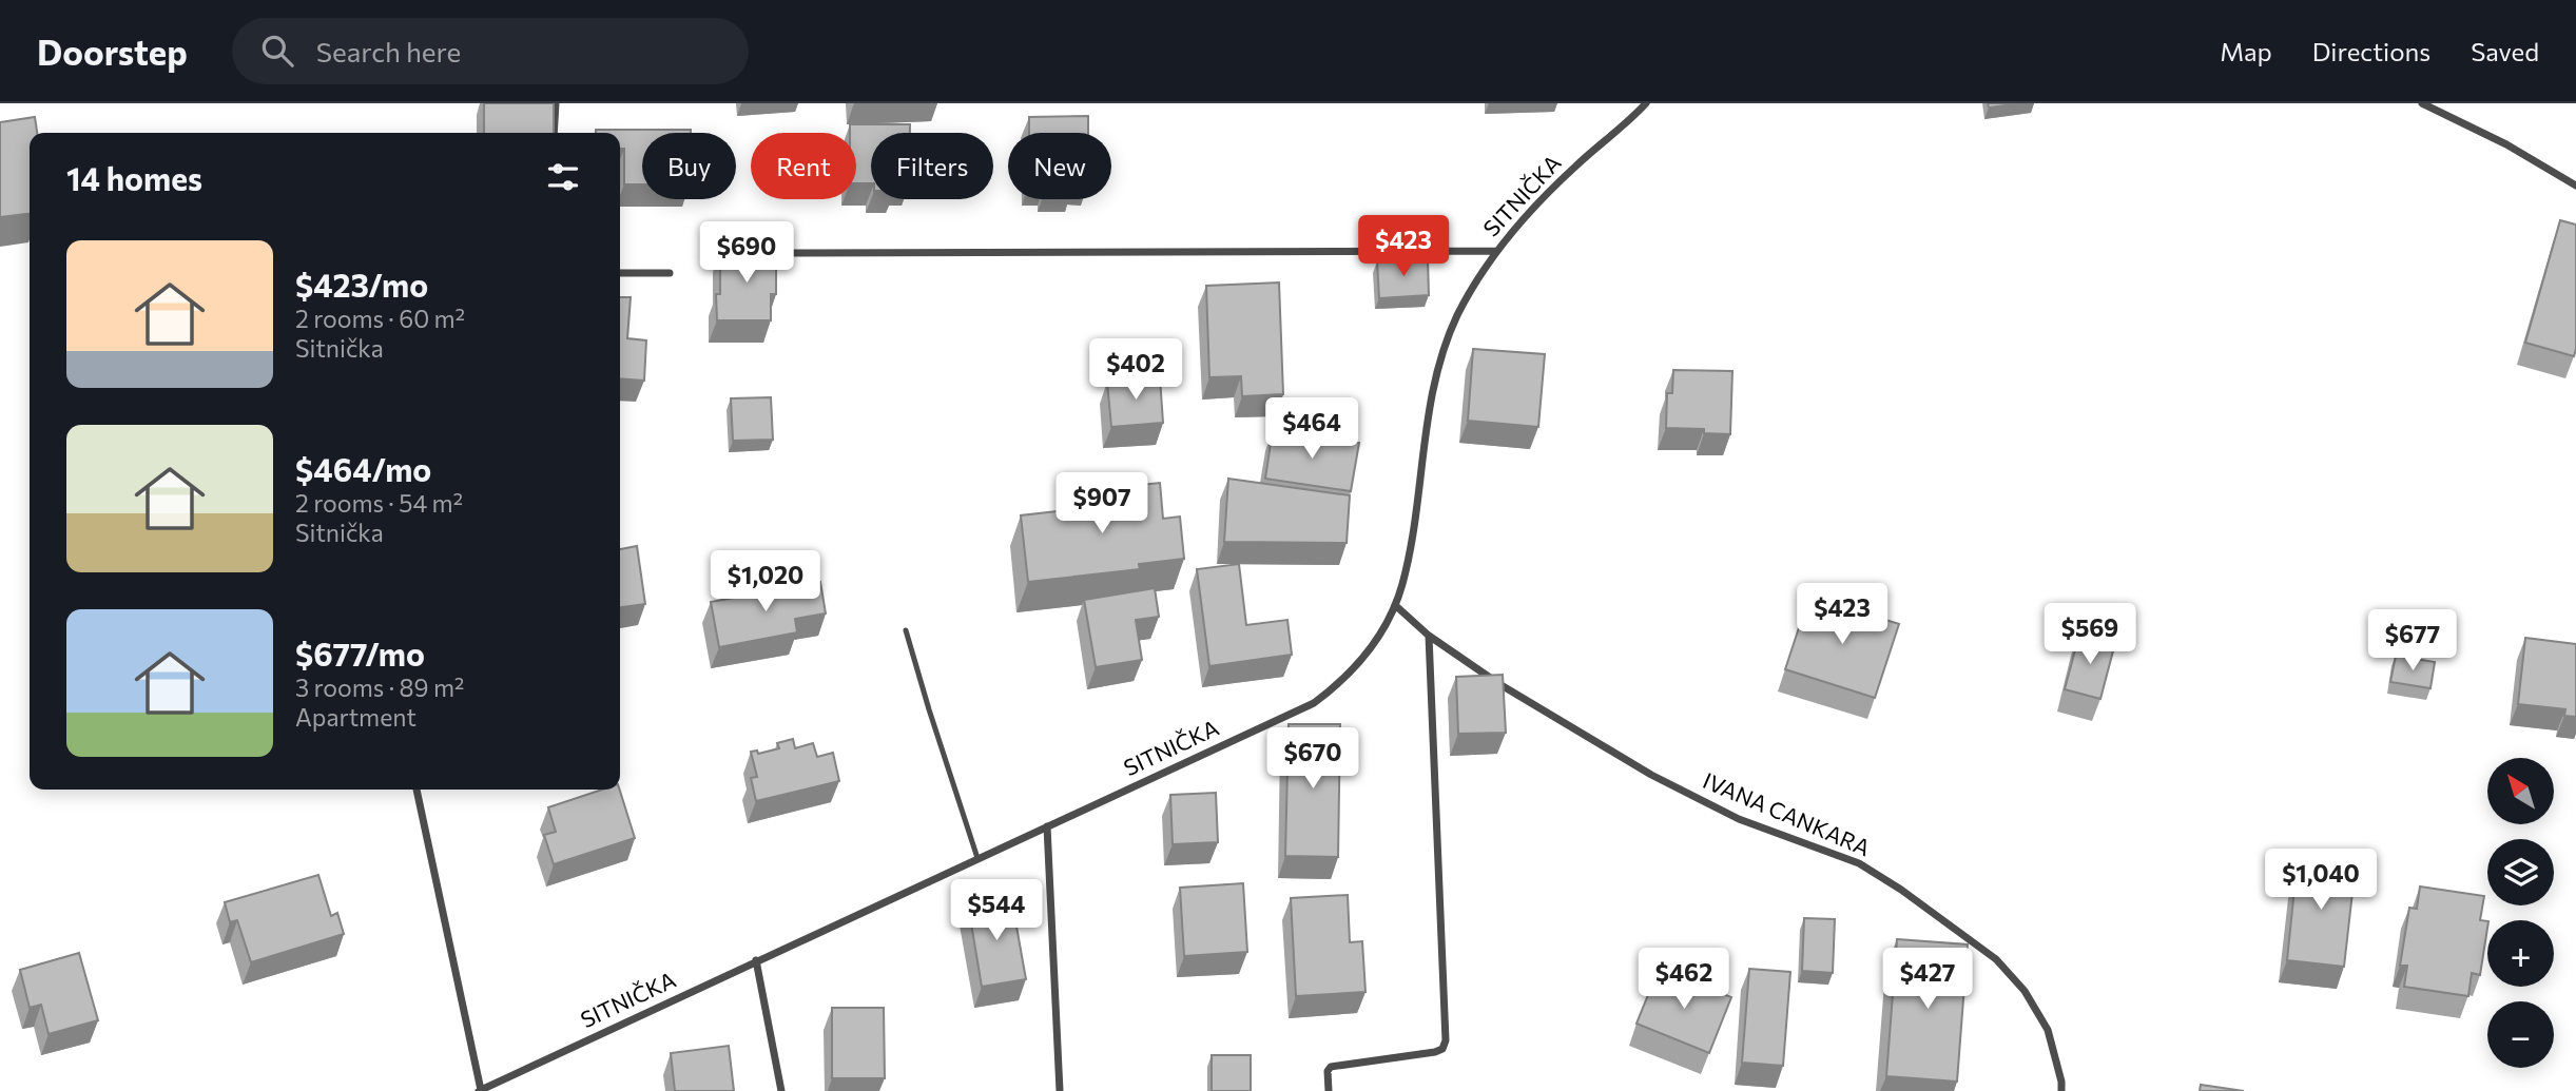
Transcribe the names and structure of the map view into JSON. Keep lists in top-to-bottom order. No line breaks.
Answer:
{"streets":{"street":["SITNIČKA","IVANA CANKARA"]},"crossings":[["SITNIČKA","IVANA CANKARA"]],"north":"top left","page":{"header":"Doorstep","search":"Search here","nav":["Map","Directions","Saved"],"chip":["Buy","Rent","Filters","New"],"heading":"14 homes","price":["$423","$690","$402","$464","$907","$1,020","$423","$569","$677","$670","$1,040","$544","$462","$427"],"list":[{"name":"$423/mo","note":"2 rooms · 60 m² · Sitnička"},{"name":"$464/mo","note":"2 rooms · 54 m² · Sitnička"},{"name":"$677/mo","note":"3 rooms · 89 m² · Apartment"}],"map_buttons":["+","−"]}}
